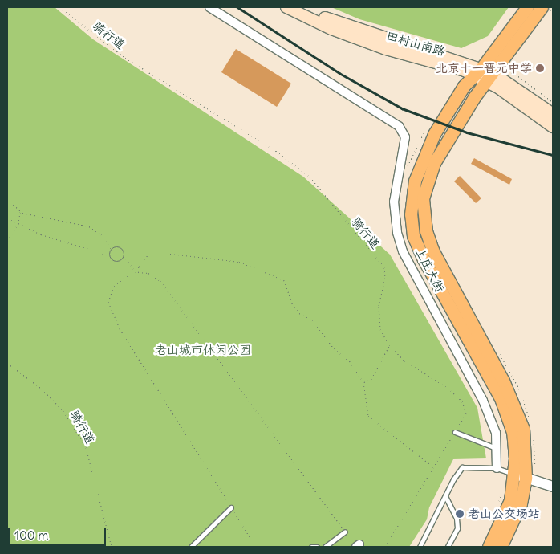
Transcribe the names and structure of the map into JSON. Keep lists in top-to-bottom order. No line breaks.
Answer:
{"streets":{"main road":["田村山南路","上庄大街"],"path":["骑行道"]},"crossings":[["田村山南路","上庄大街"]],"parks":["老山城市休闲公园"],"places":["北京十一晋元中学","老山公交场站"],"scale_bar":"100 m"}
